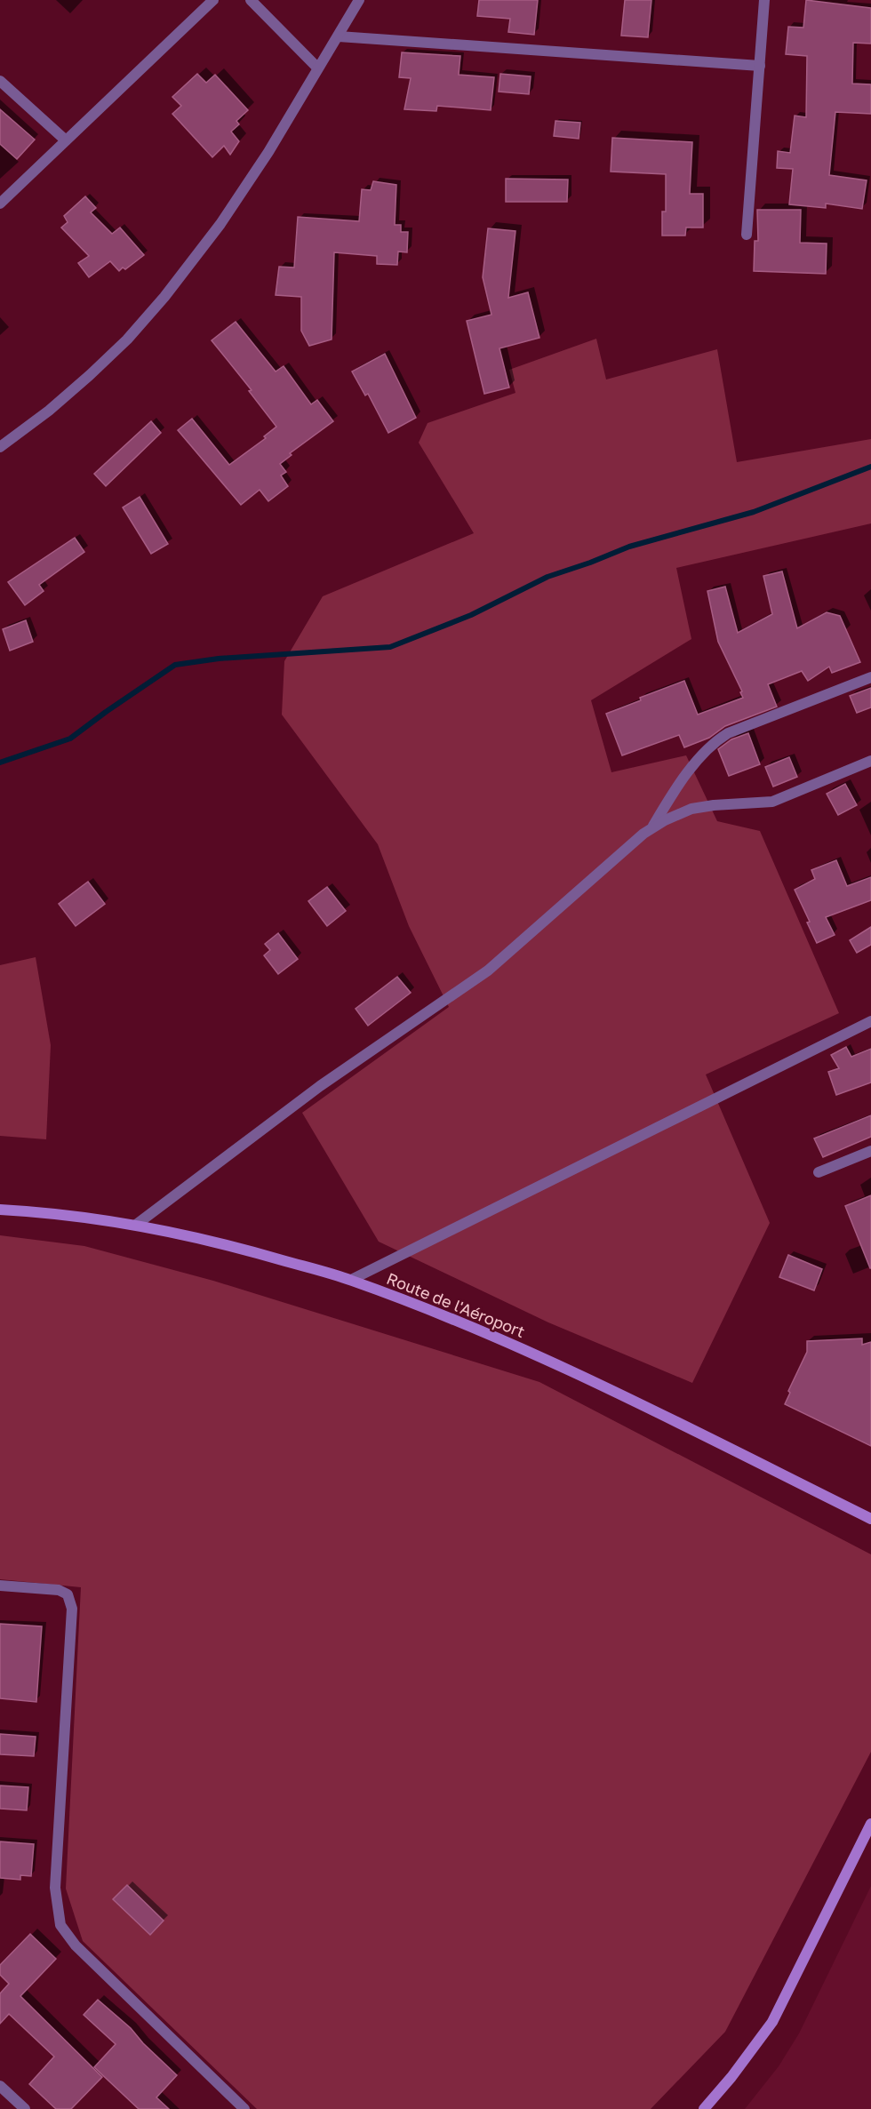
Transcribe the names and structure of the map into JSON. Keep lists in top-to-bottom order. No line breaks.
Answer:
{"streets":{"main road":["Route de l'Aéroport"]}}
